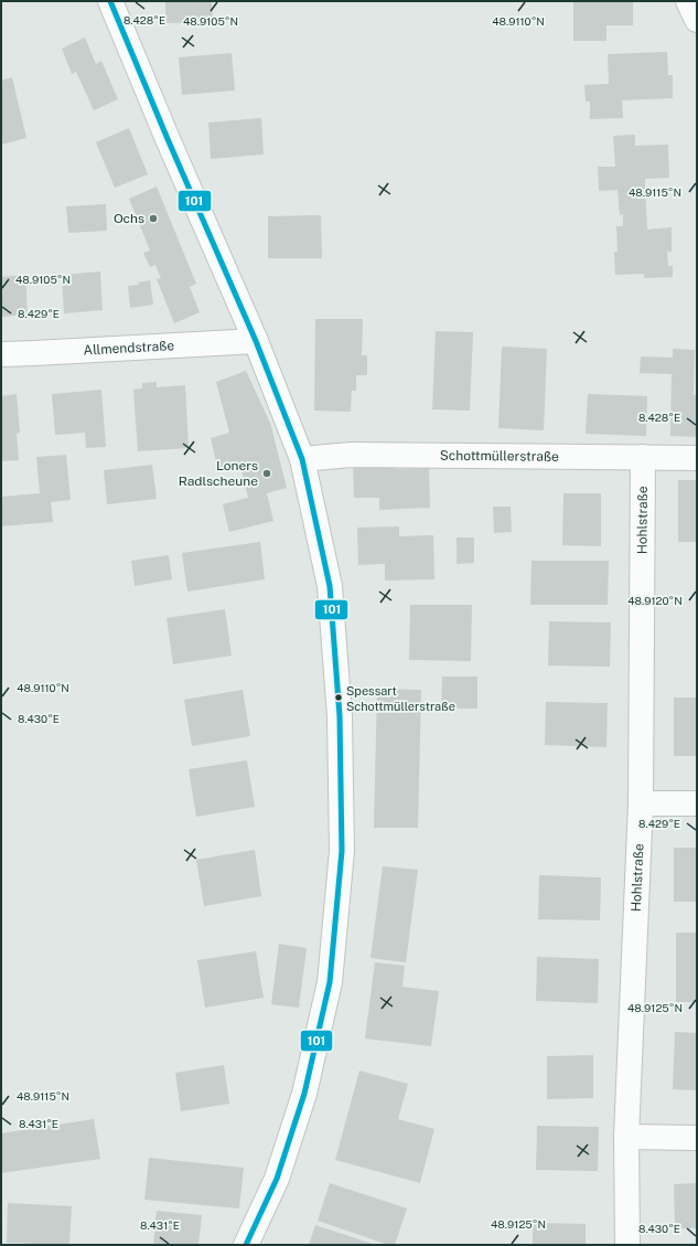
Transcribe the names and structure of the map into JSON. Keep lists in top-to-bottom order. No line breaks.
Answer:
{"streets":{"street":["Allmendstraße","Schottmüllerstraße","Hohlstraße"]},"crossings":[["Schottmüllerstraße","Hohlstraße"]],"places":["Ochs","Loners Radlscheune","Spessart Schottmüllerstraße"],"lines":["transit line 101"],"coordinates":["8.428°E","48.9105°N","48.9110°N","48.9115°N","8.429°E","48.9120°N","8.430°E","48.9125°N","8.431°E"]}
